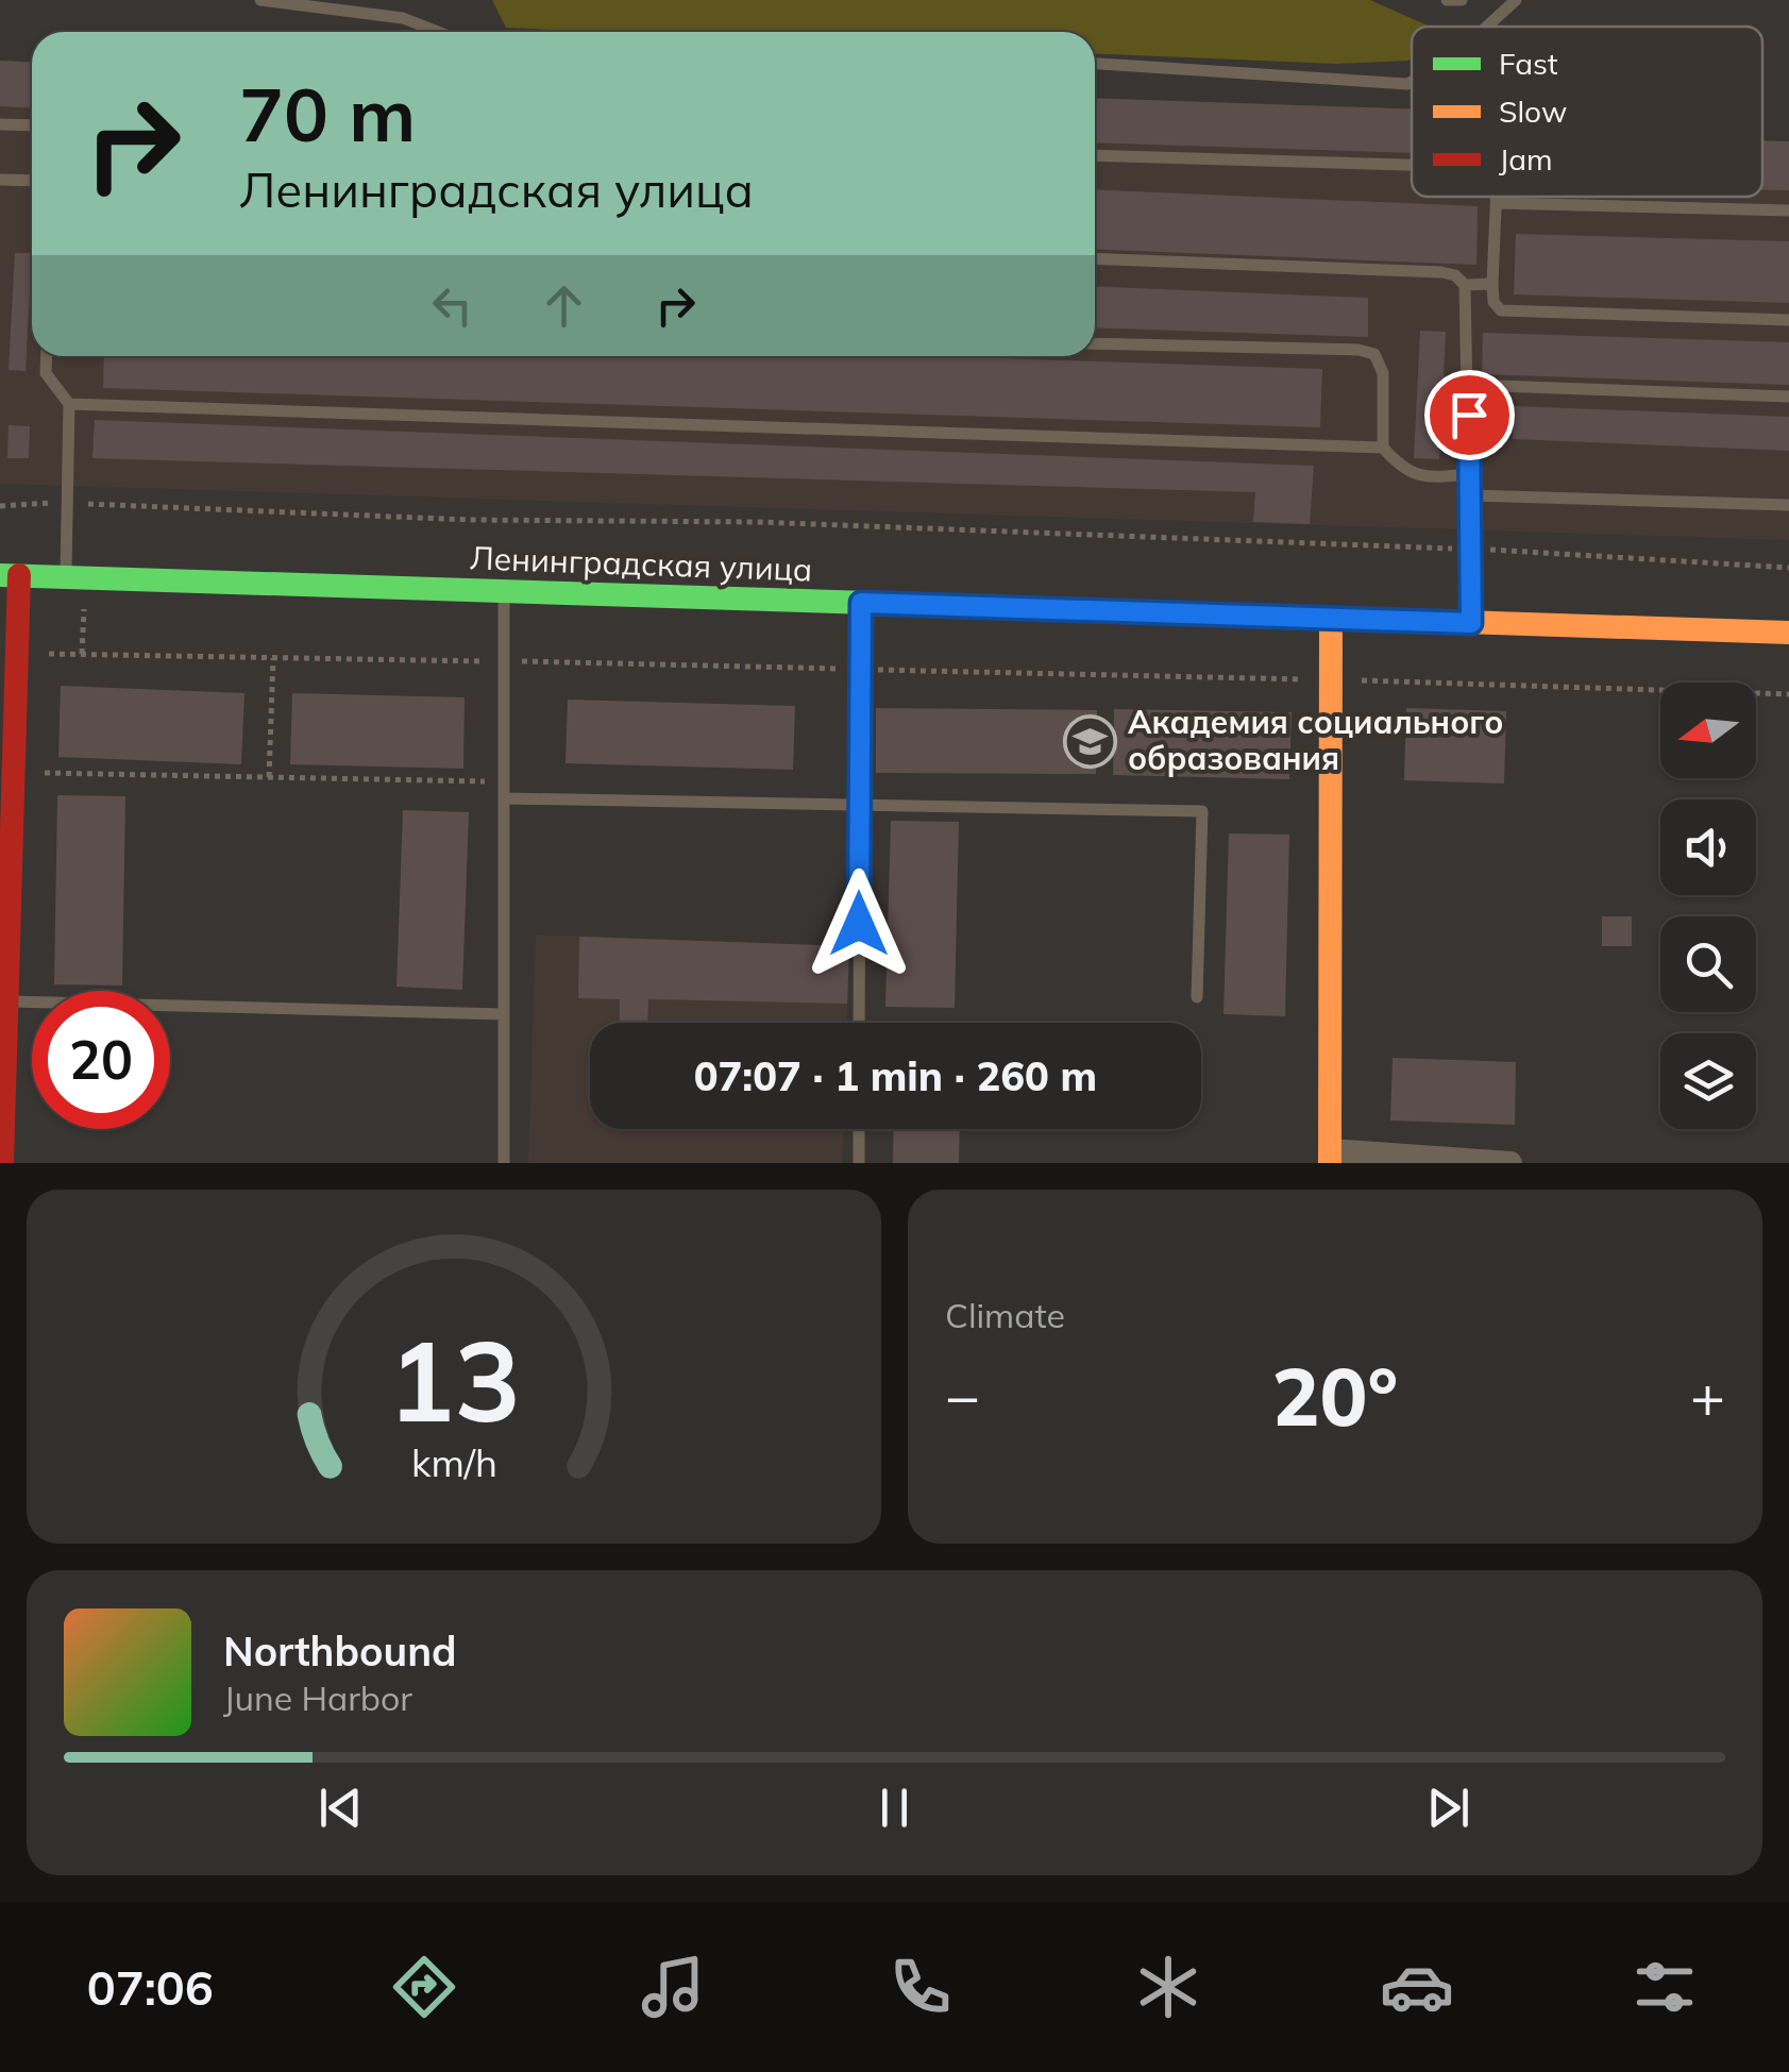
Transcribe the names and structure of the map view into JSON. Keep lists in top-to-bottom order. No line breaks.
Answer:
{"streets":{"main road":["Ленинградская улица"]},"places":{"school or university":["Академия социального образования"]},"legend":["Fast","Slow","Jam"],"north":"left","page":{"turn":["70 m","Ленинградская улица"],"limit":"20","trip":"07:07 · 1 min · 260 m","tile":"Climate","heat":["−","20°","+"],"song":["Northbound","June Harbor"],"tabs":"07:06","gauge":["13","km/h"]}}
